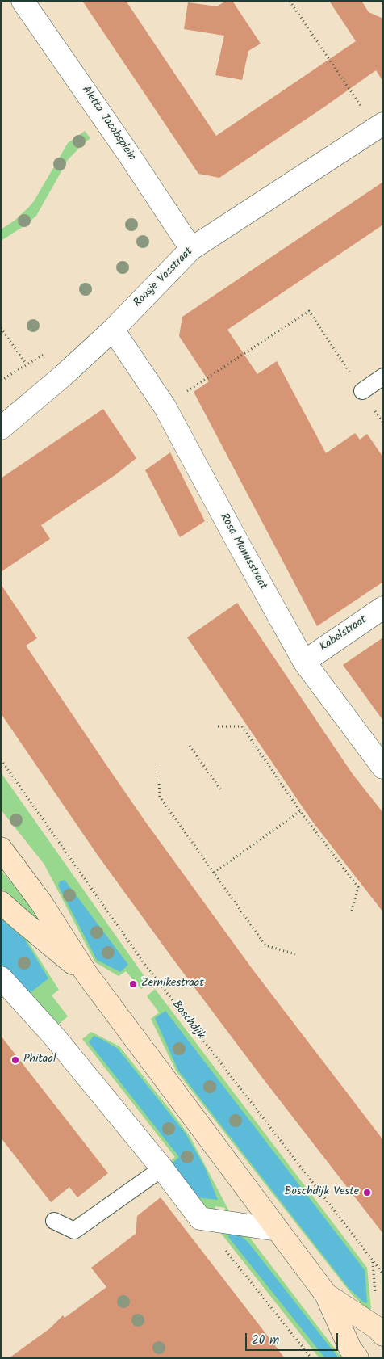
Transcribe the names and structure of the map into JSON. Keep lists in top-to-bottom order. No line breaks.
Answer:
{"streets":{"street":["Aletta Jacobsplein","Roosje Vosstraat","Rosa Manusstraat","Kabelstraat"],"path":["Boschdijk"]},"crossings":[["Aletta Jacobsplein","Roosje Vosstraat"],["Roosje Vosstraat","Rosa Manusstraat"],["Rosa Manusstraat","Kabelstraat"]],"places":["Zernikestraat","Phitaal","Boschdijk Veste"],"scale_bar":"20 m"}
